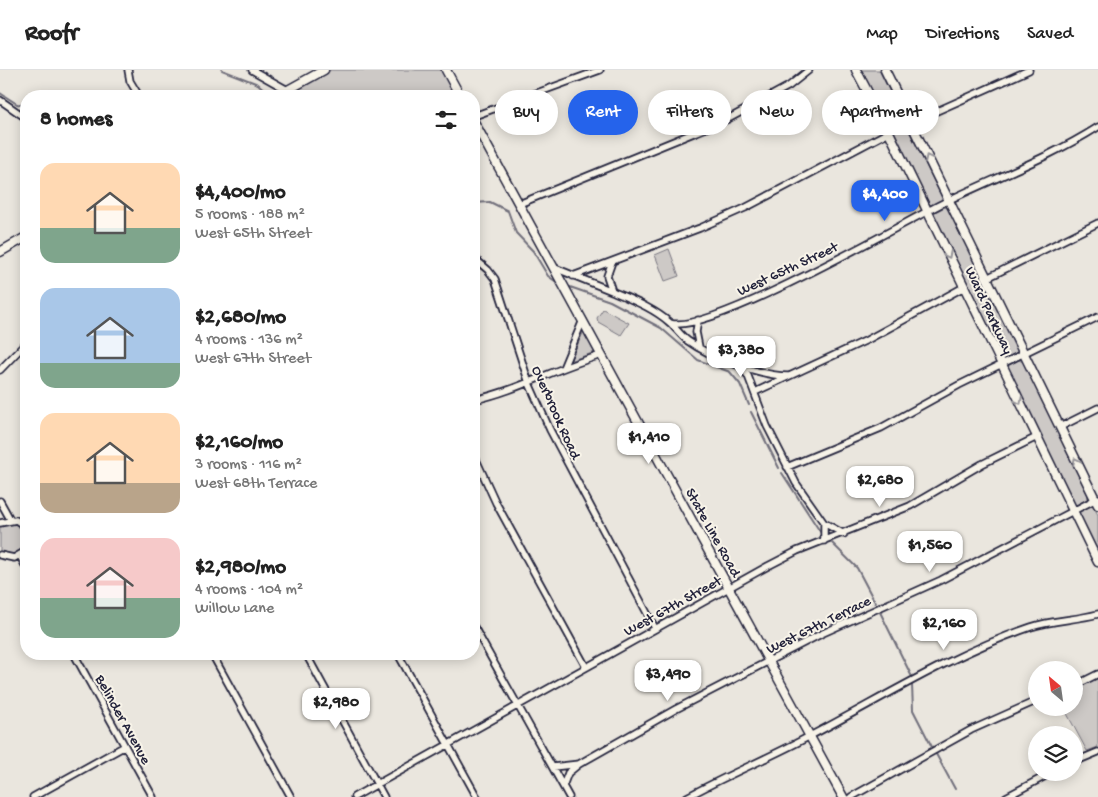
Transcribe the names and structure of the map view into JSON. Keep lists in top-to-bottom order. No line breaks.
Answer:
{"streets":{"main road":["Ward Parkway","State Line Road"],"street":["West 65th Street","Overbrook Road","West 67th Street","West 67th Terrace","Belinder Avenue"]},"crossings":[["West 65th Street","Ward Parkway"],["Ward Parkway","West 67th Street"],["Ward Parkway","West 67th Terrace"],["Overbrook Road","West 67th Street"],["State Line Road","West 67th Street"],["State Line Road","West 67th Terrace"]],"north":"top left","page":{"header":"Roofr","nav":["Map","Directions","Saved"],"chip":["Buy","Rent","Filters","New","Apartment"],"heading":"8 homes","list":[{"name":"$4,400/mo","note":"5 rooms · 188 m² · West 65th Street"},{"name":"$2,680/mo","note":"4 rooms · 136 m² · West 67th Street"},{"name":"$2,160/mo","note":"3 rooms · 116 m² · West 68th Terrace"},{"name":"$2,980/mo","note":"4 rooms · 104 m² · Willow Lane"}],"price":["$4,400","$3,380","$1,410","$2,680","$1,560","$2,160","$3,490","$2,980"]}}
